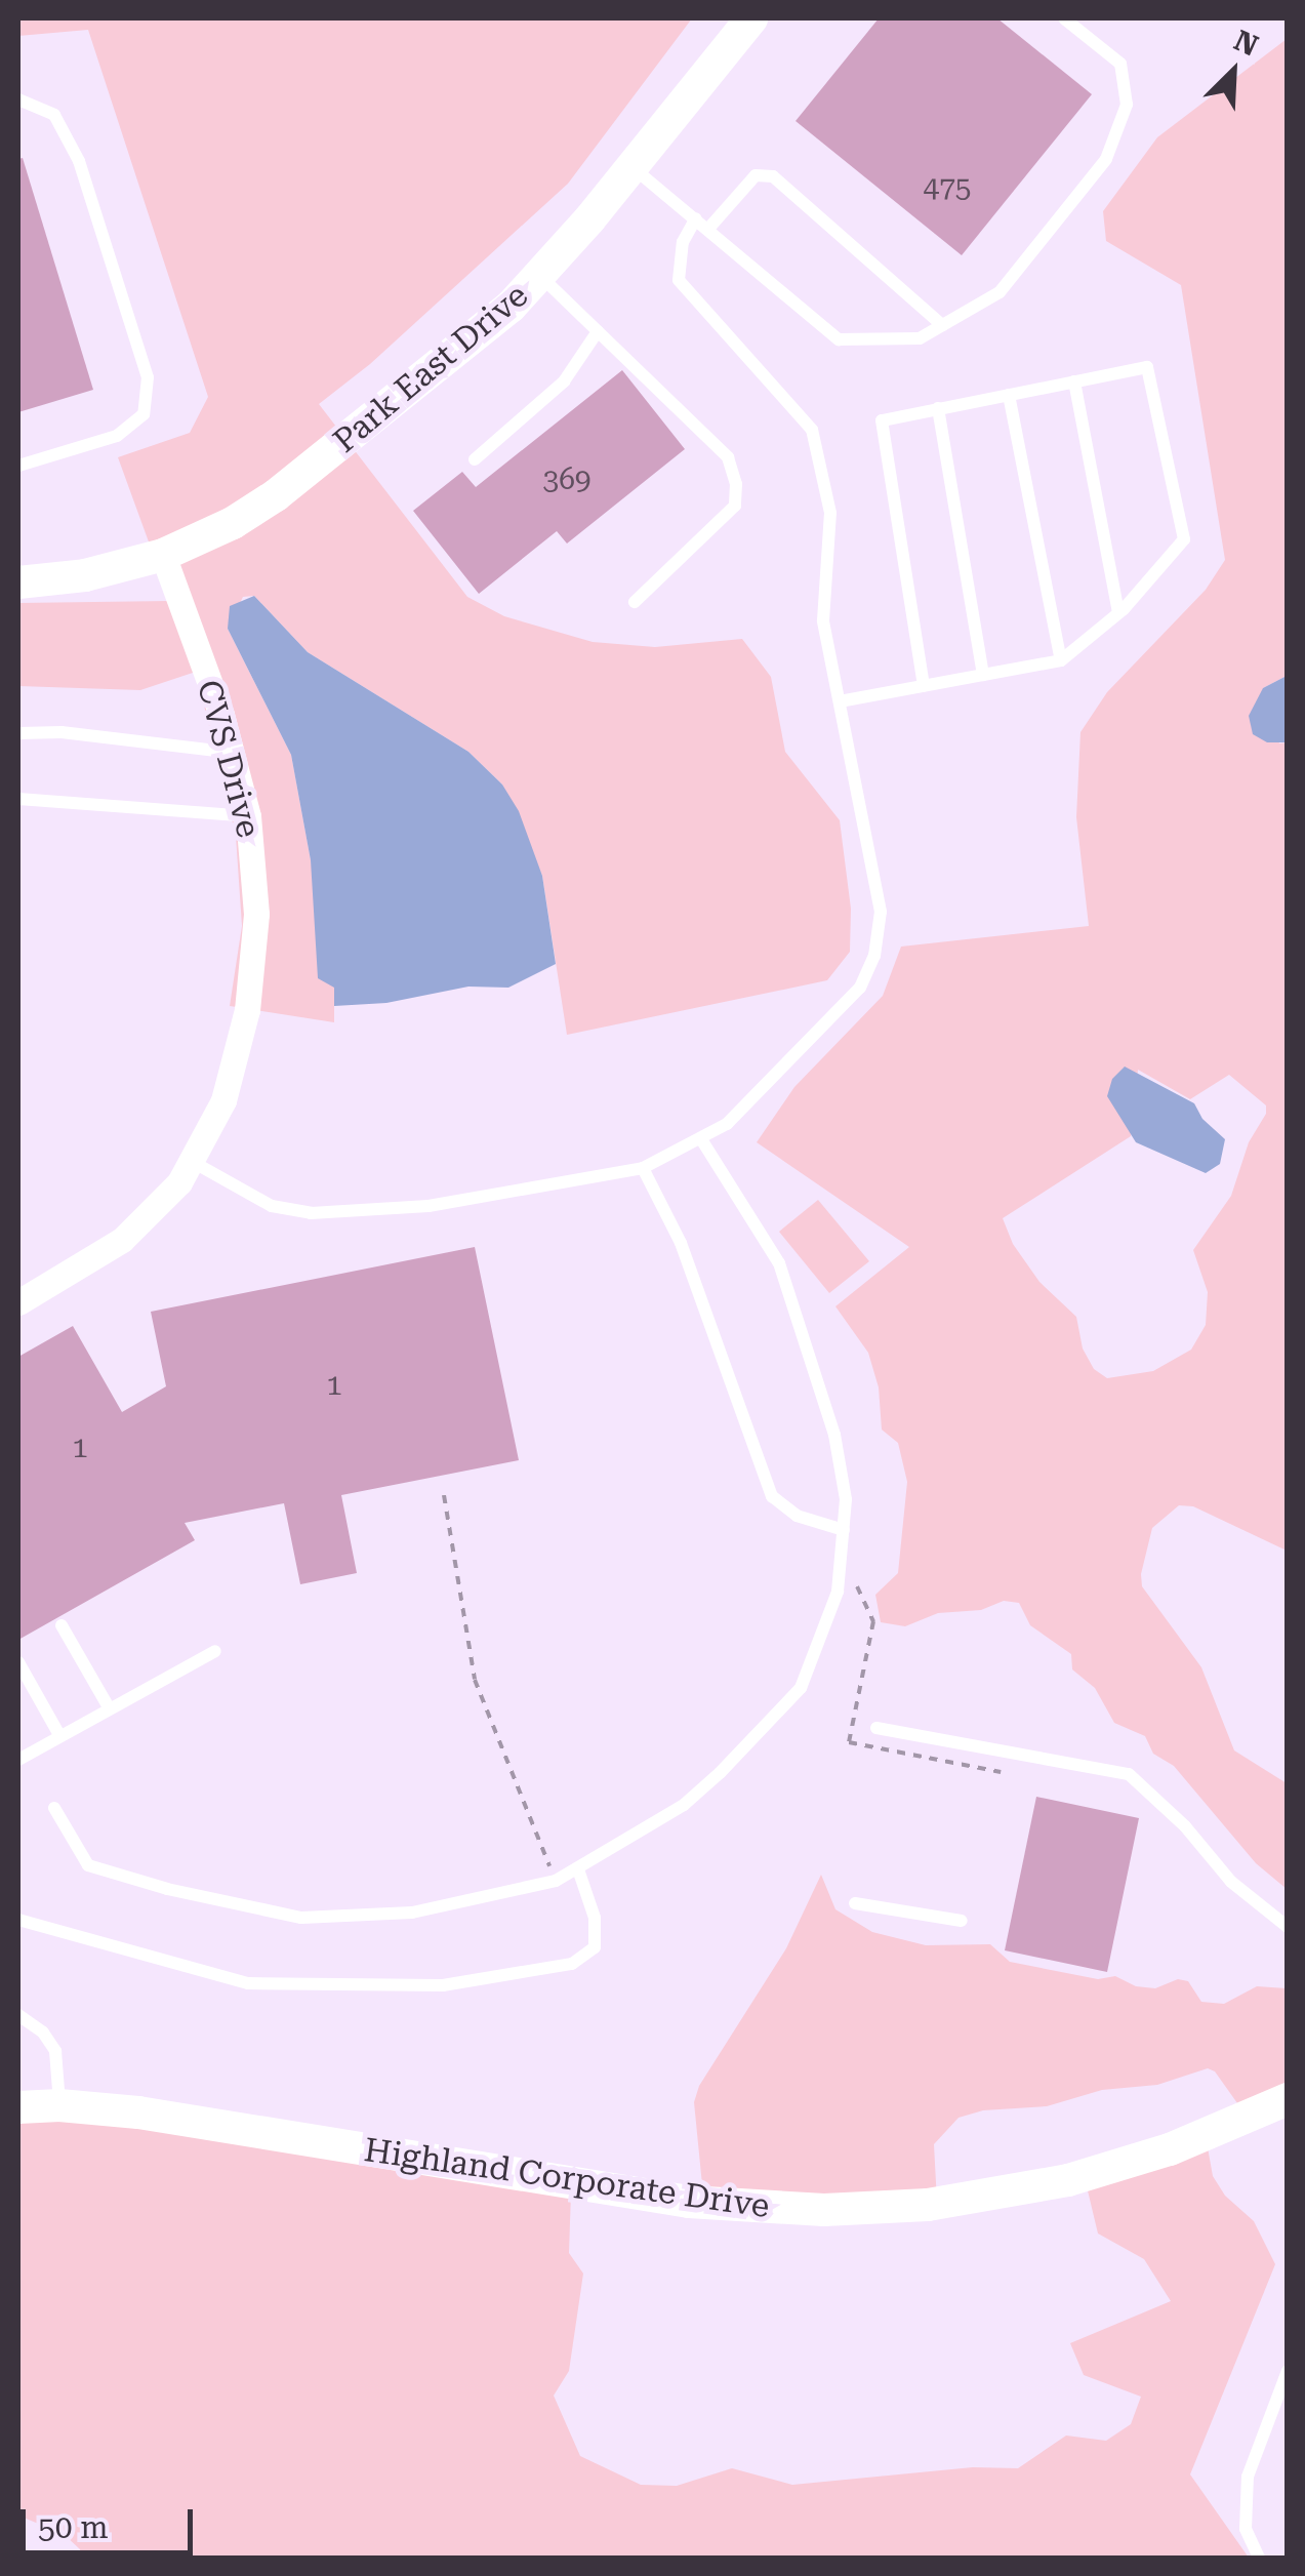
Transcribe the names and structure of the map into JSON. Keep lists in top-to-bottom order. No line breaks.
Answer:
{"streets":{"street":["Park East Drive","CVS Drive","Highland Corporate Drive"]},"crossings":[["Park East Drive","CVS Drive"]],"house_numbers":["475","369","1","1"],"scale_bar":"50 m","north":"top right"}
